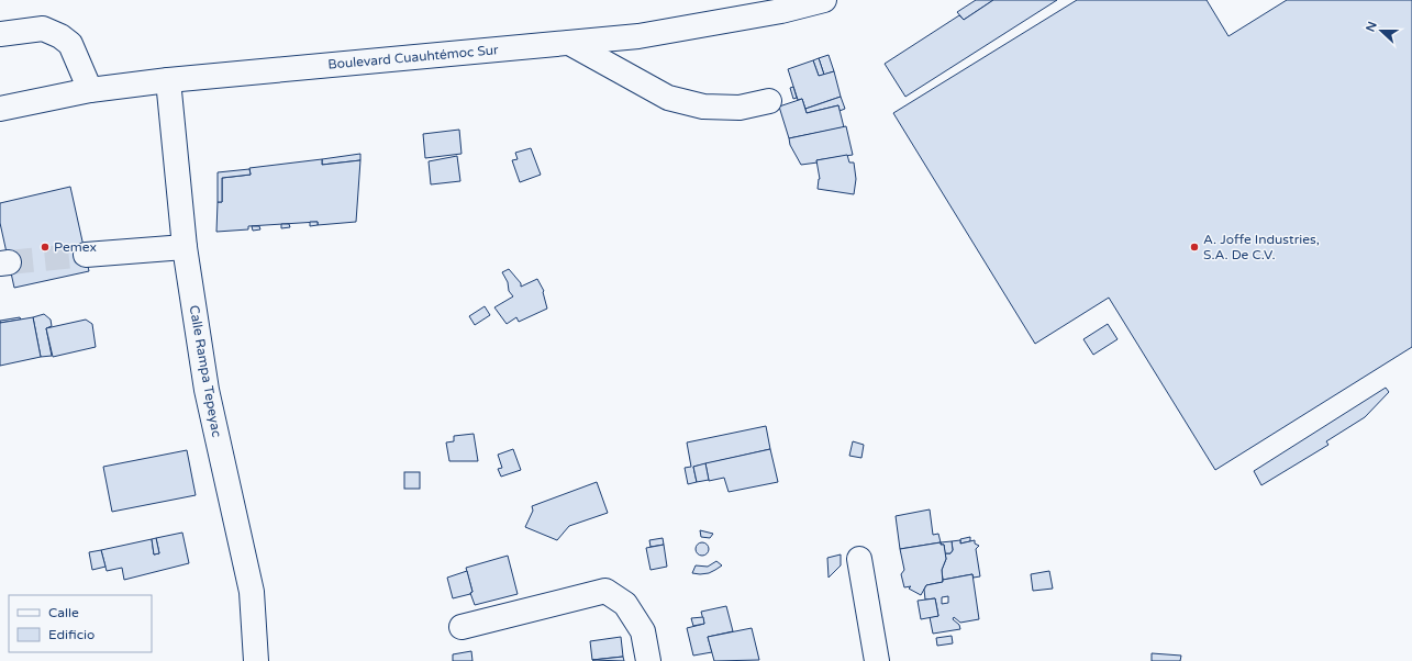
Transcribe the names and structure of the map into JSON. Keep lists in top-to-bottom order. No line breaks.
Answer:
{"streets":{"main road":["Boulevard Cuauhtémoc Sur","Calle Rampa Tepeyac"]},"crossings":[["Boulevard Cuauhtémoc Sur","Calle Rampa Tepeyac"]],"places":["Pemex","A. Joffe Industries, S.A. De C.V."],"legend":["Calle","Edificio"],"north":"left"}
